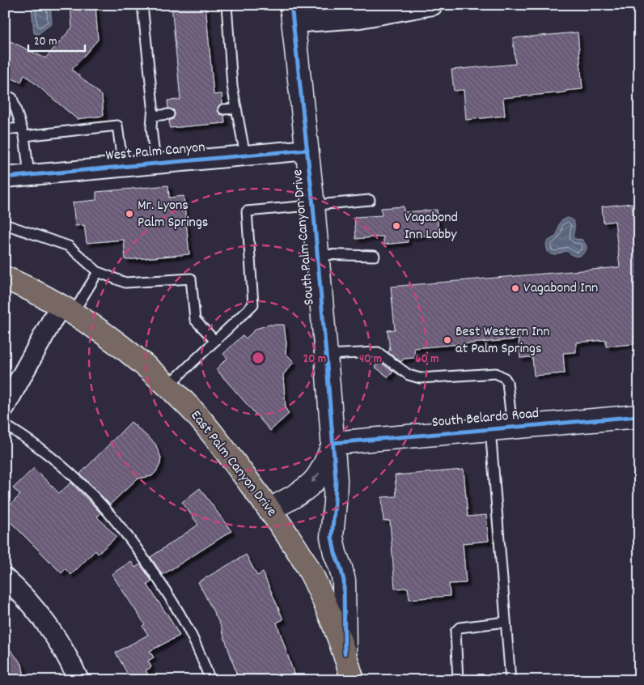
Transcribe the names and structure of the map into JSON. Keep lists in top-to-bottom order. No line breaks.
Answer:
{"streets":{"main road":["East Palm Canyon Drive"],"street":["West Palm Canyon","South Palm Canyon Drive","South Belardo Road"]},"crossings":[["West Palm Canyon","South Palm Canyon Drive"],["South Palm Canyon Drive","South Belardo Road"],["South Palm Canyon Drive","East Palm Canyon Drive"]],"places":["Mr. Lyons Palm Springs","Vagabond Inn Lobby","Vagabond Inn","Best Western Inn at Palm Springs"],"scale_bar":"20 m","rings":["20 m","40 m","60 m"]}
